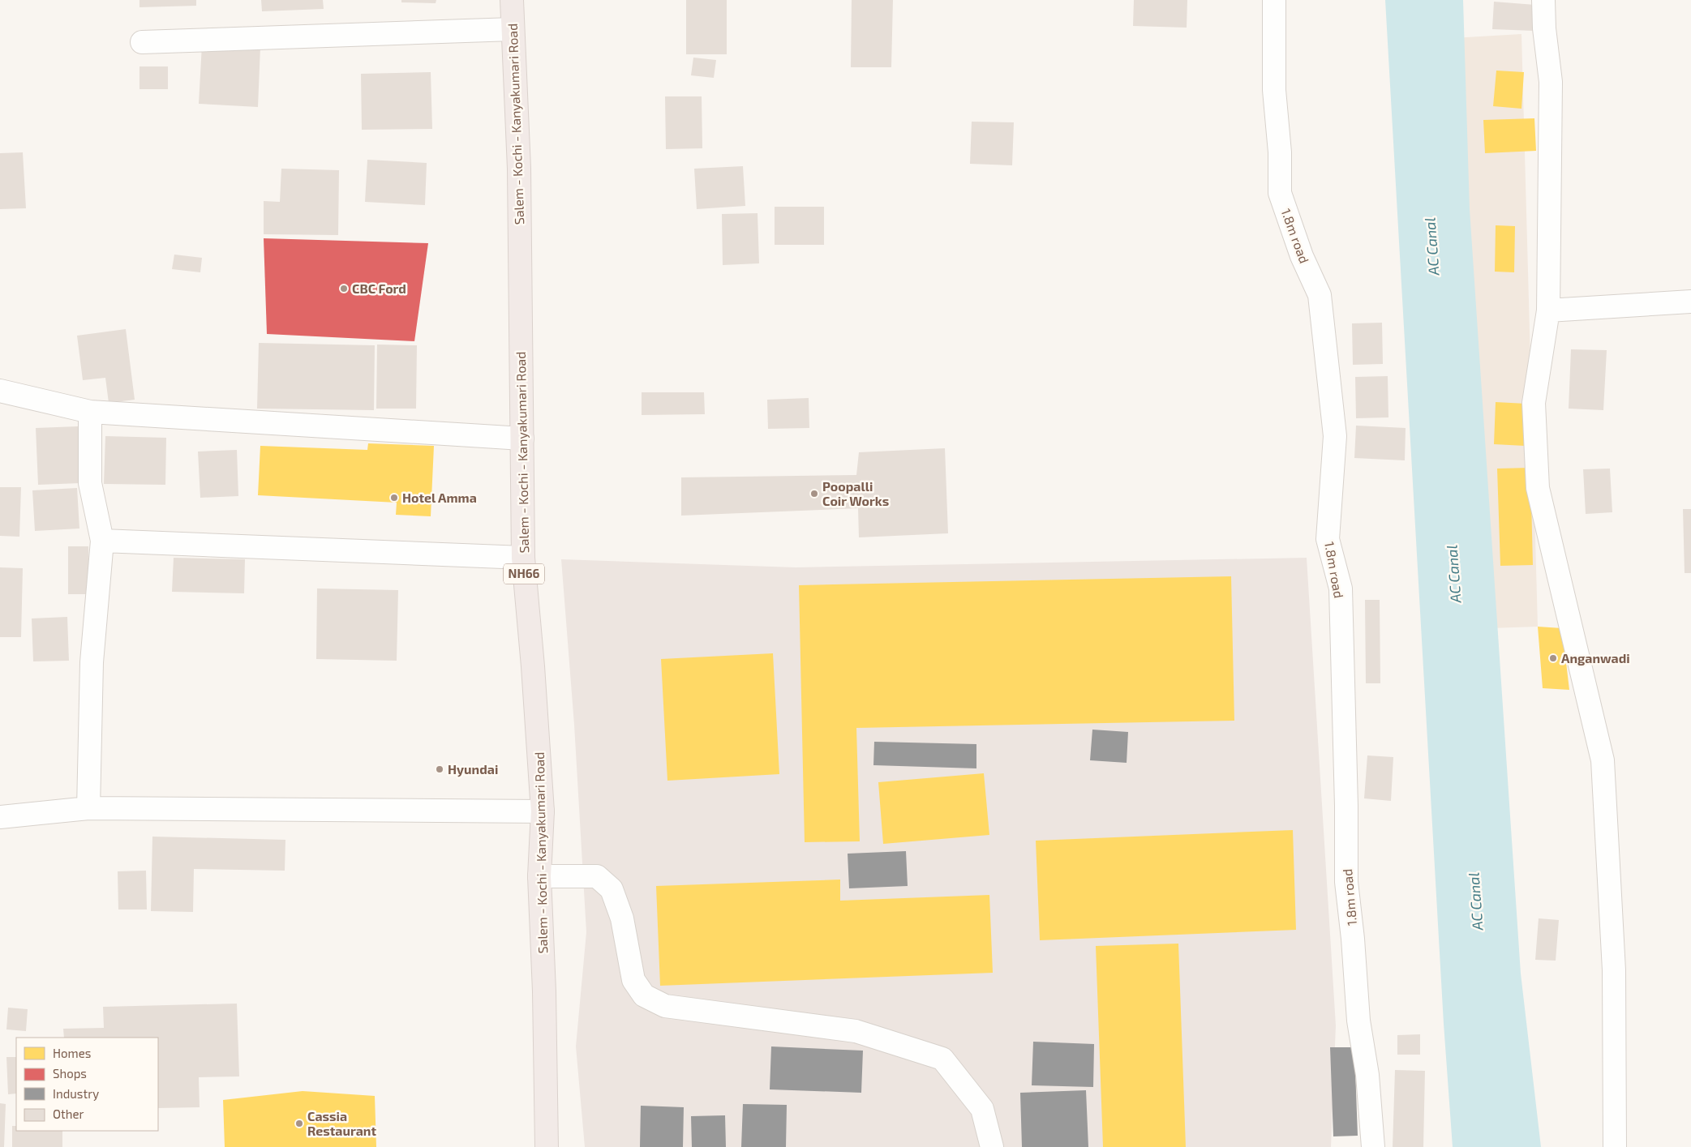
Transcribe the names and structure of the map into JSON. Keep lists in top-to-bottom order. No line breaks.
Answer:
{"streets":{"highway":["Salem - Kochi - Kanyakumari Road","NH66"],"street":["1.8m road"]},"water":["AC Canal"],"places":["CBC Ford","Poopalli Coir Works","Hotel Amma","Anganwadi","Hyundai","Cassia Restaurant"],"legend":["Homes","Shops","Industry","Other"]}
